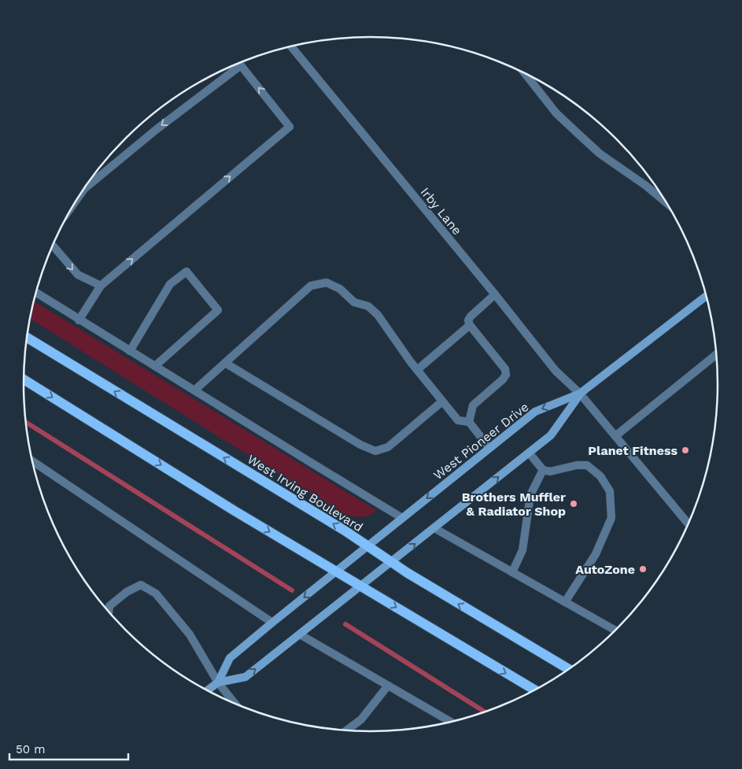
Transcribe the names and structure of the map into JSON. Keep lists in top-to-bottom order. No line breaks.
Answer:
{"streets":{"main road":["West Pioneer Drive","West Irving Boulevard"],"street":["Irby Lane"]},"crossings":[["Irby Lane","West Pioneer Drive"],["West Pioneer Drive","West Irving Boulevard"]],"places":["Planet Fitness","Brothers Muffler & Radiator Shop","AutoZone"],"scale_bar":"50 m"}
